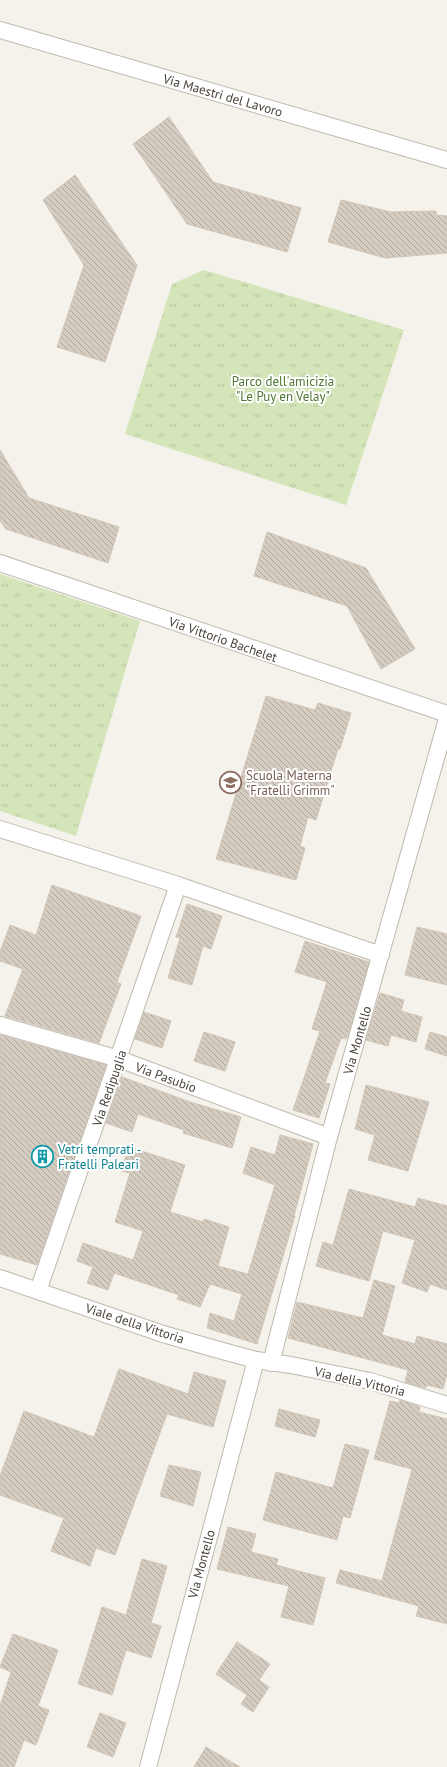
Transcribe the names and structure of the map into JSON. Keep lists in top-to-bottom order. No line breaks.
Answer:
{"streets":{"street":["Via Maestri del Lavoro","Via Vittorio Bachelet","Via Montello","Via Pasubio","Via Redipuglia","Viale della Vittoria","Via della Vittoria"]},"crossings":[["Via Montello","Via Pasubio"],["Via Montello","Viale della Vittoria"],["Via Montello","Via della Vittoria"],["Via Pasubio","Via Redipuglia"],["Via Redipuglia","Viale della Vittoria"],["Viale della Vittoria","Via della Vittoria"]],"parks":["Parco dell'amicizia \"Le Puy en Velay\""],"places":{"school or university":["Scuola Materna \"Fratelli Grimm\""],"building":["Vetri temprati - Fratelli Paleari"]}}
